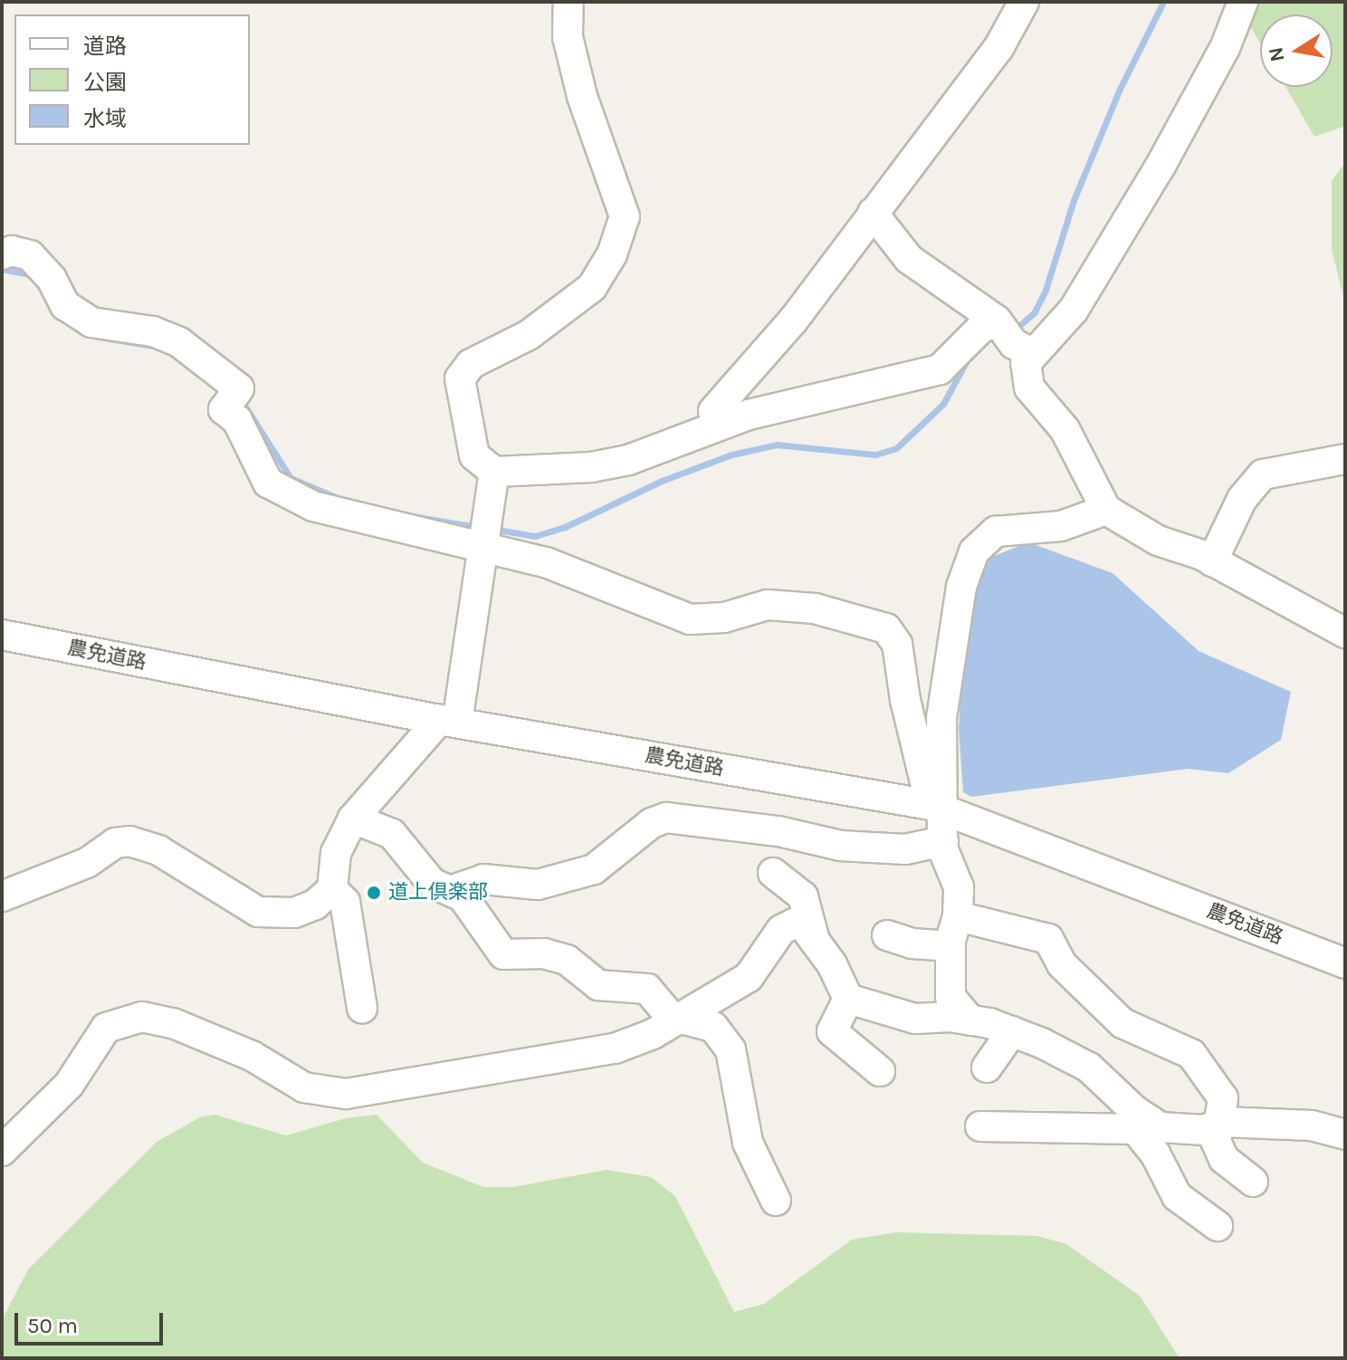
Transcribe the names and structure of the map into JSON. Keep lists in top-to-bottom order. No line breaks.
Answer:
{"streets":{"street":["農免道路"]},"places":["道上倶楽部"],"legend":["道路","公園","水域"],"scale_bar":"50 m","north":"left"}
